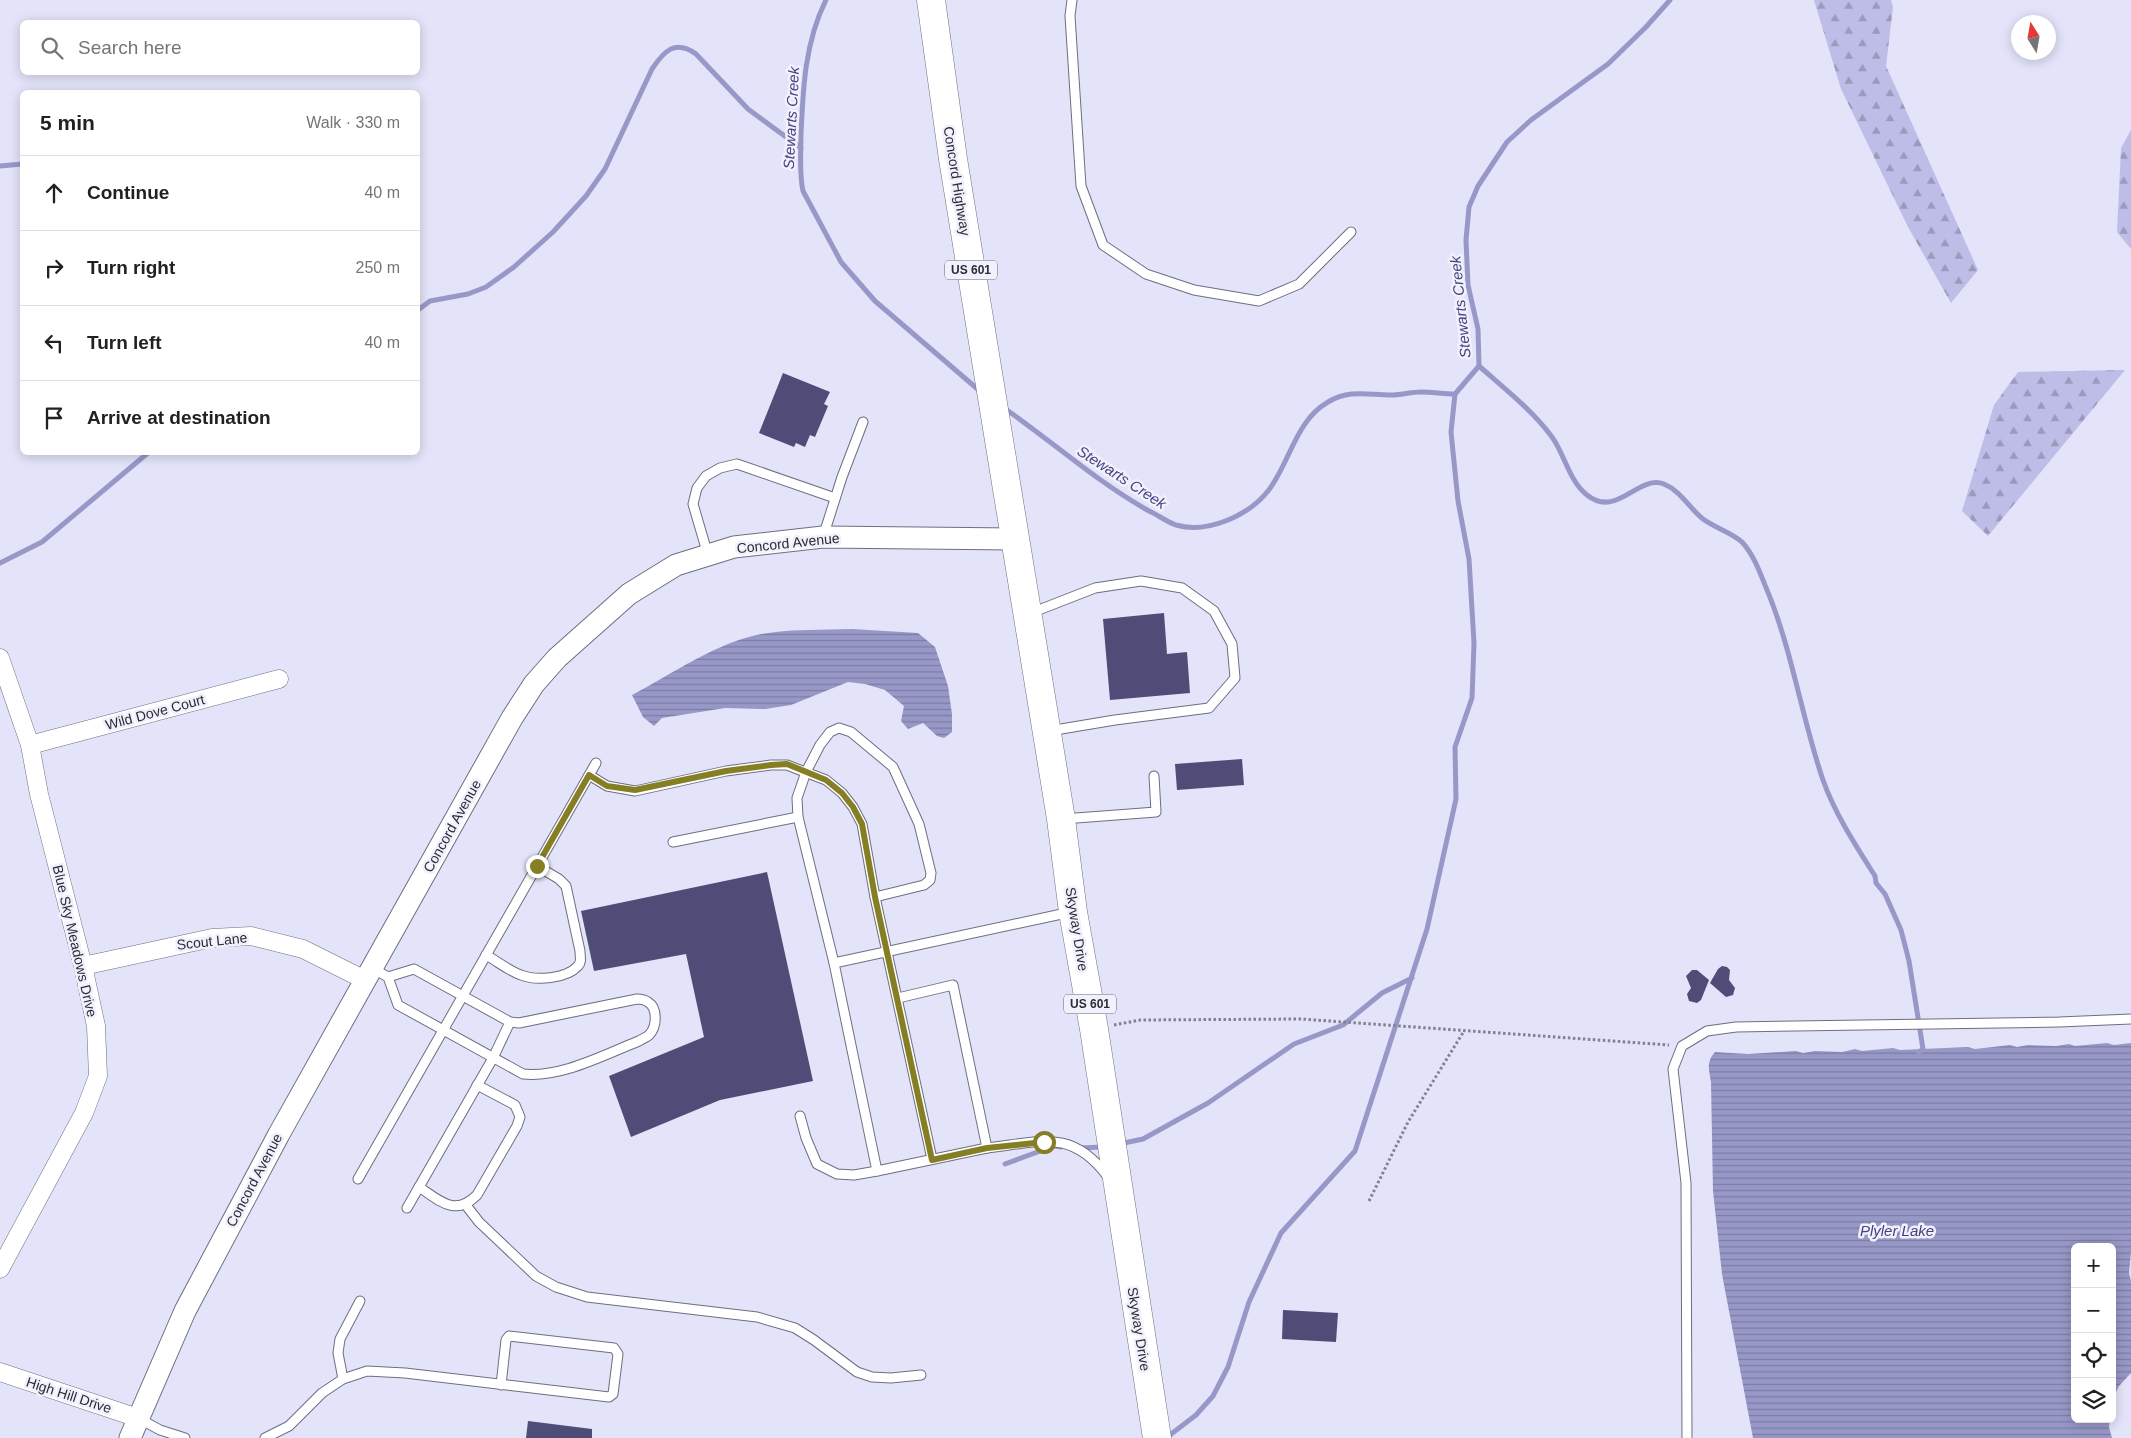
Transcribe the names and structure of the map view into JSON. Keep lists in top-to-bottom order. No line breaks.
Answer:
{"streets":{"highway":["Concord Highway","US 601","Skyway Drive"],"street":["Concord Avenue","Wild Dove Court","Blue Sky Meadows Drive","Scout Lane","High Hill Drive"]},"crossings":[["Concord Highway","Concord Avenue"],["Concord Highway","Skyway Drive"],["Concord Avenue","Skyway Drive"],["Concord Avenue","Scout Lane"],["Concord Avenue","High Hill Drive"],["Wild Dove Court","Blue Sky Meadows Drive"],["Blue Sky Meadows Drive","Scout Lane"]],"water":["Stewarts Creek","Plyler Lake"],"north":"top","page":{"search":"Search here","heading":["5 min","Walk · 330 m"],"list":[["Continue","40 m"],["Turn right","250 m"],["Turn left","40 m"],"Arrive at destination"],"map_buttons":["+","−"]}}
